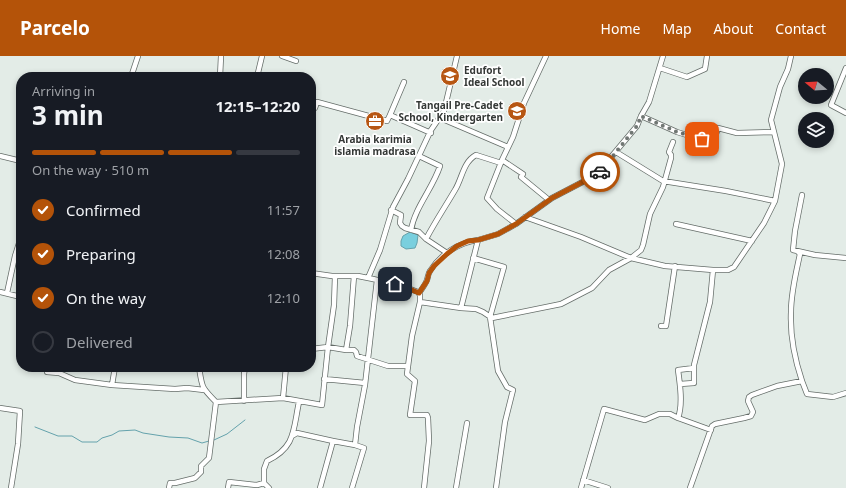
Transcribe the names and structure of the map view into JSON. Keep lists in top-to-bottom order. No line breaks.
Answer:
{"places":{"school or university":["Edufort Ideal School","Tangail Pre-Cadet School, Kindergarten"],"office":["Arabia karimia islamia madrasa"]},"north":"left","page":{"header":"Parcelo","nav":["Home","Map","About","Contact"],"heading":["3 min","Arriving in","12:15–12:20"],"bar":"On the way · 510 m","list":[["Confirmed","11:57"],["Preparing","12:08"],["On the way","12:10"],"Delivered"]}}
